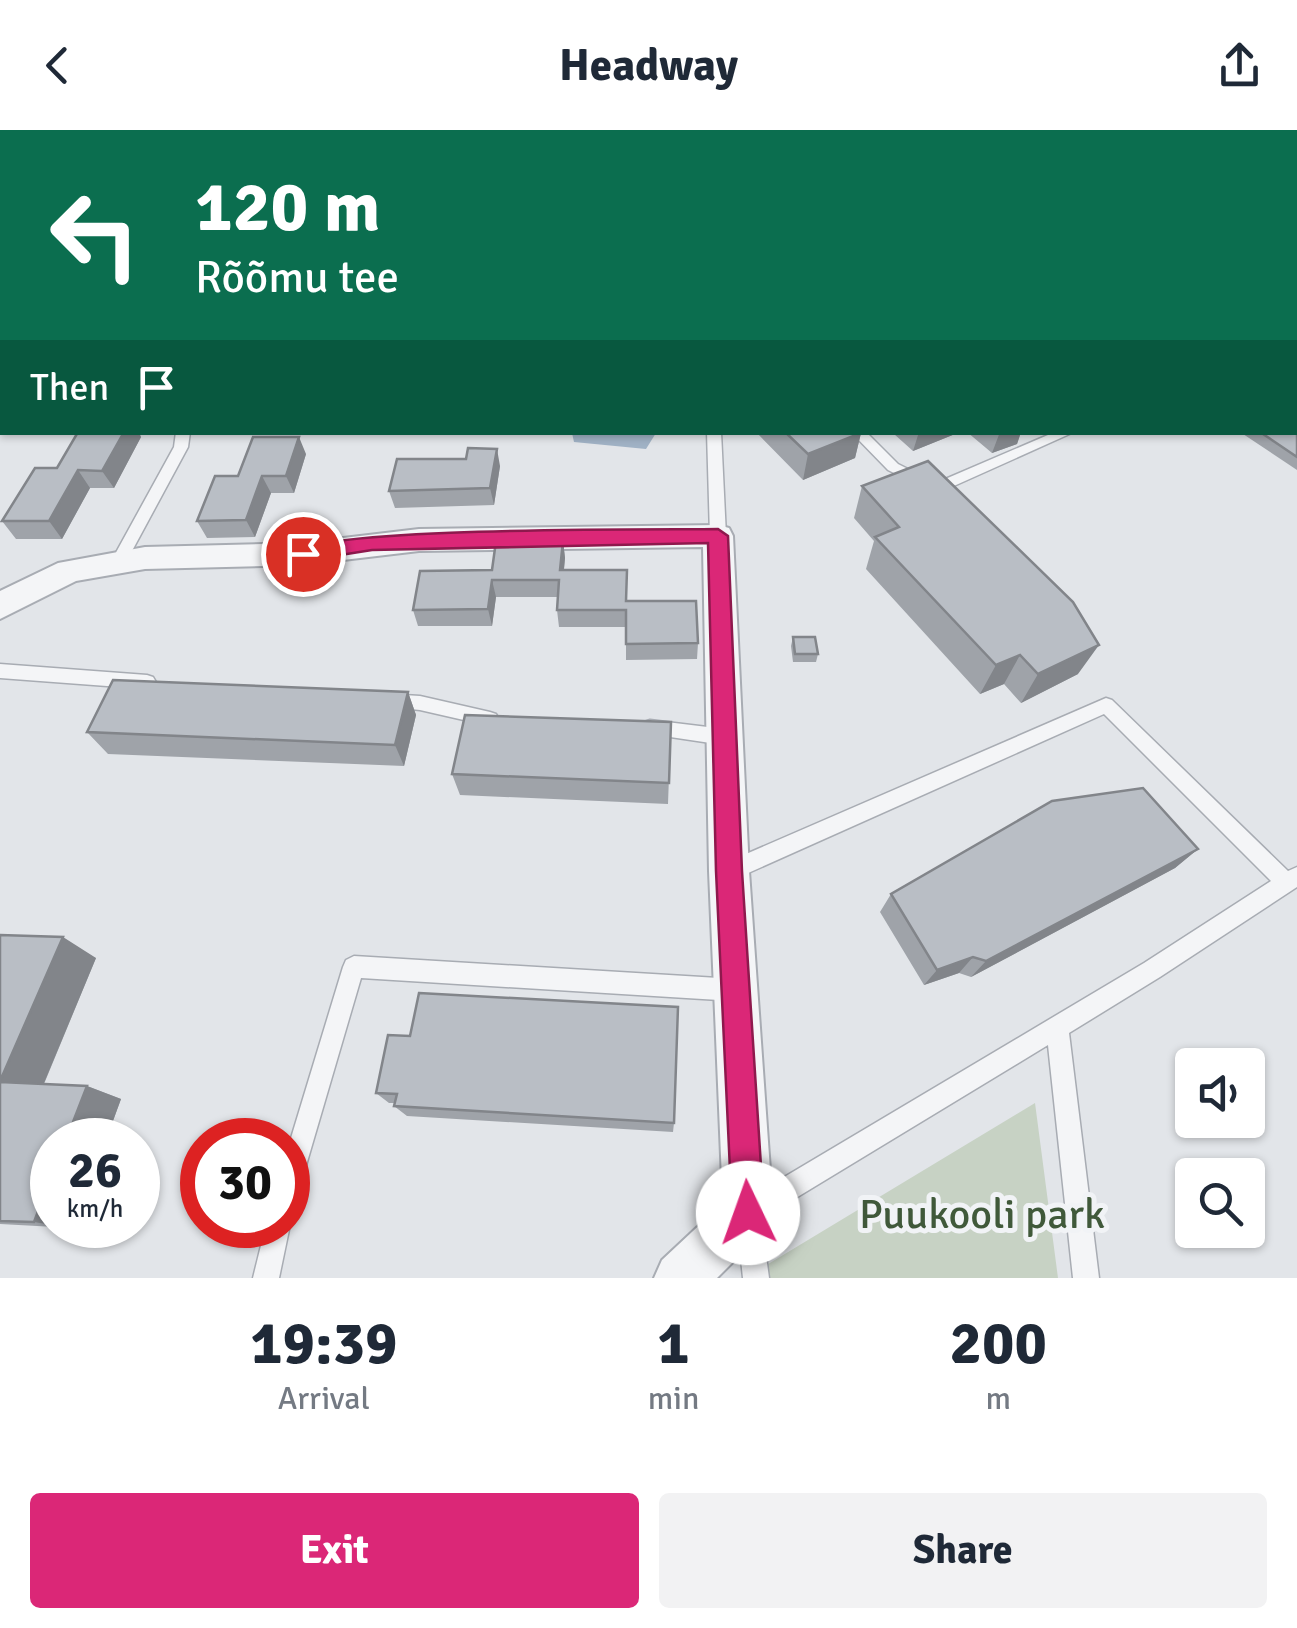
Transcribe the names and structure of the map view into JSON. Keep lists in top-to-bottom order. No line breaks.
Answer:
{"parks":["Puukooli park"],"page":{"header":"Headway","turn":["120 m","Rõõmu tee"],"then":"Then","speed":"26 km/h","limit":"30","eta":["19:39","Arrival","1","min","200","m"],"buttons":["Exit","Share"]}}
